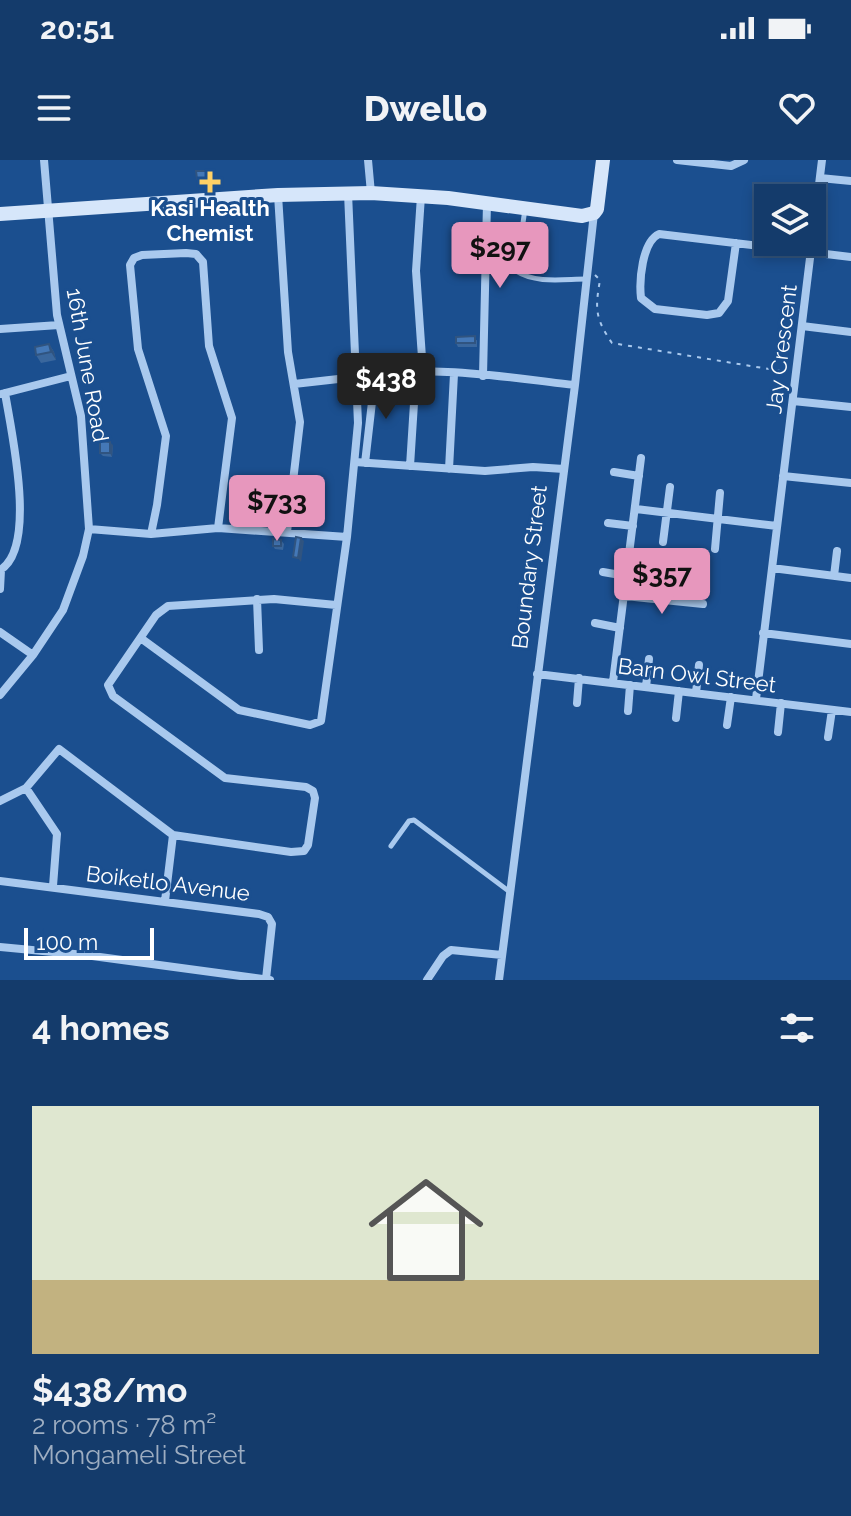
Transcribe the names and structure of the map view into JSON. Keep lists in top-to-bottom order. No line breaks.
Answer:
{"streets":{"street":["Jay Crescent","16th June Road","Boundary Street","Barn Owl Street","Boiketlo Avenue"]},"crossings":[["Jay Crescent","Barn Owl Street"],["Boundary Street","Barn Owl Street"]],"places":{"health":["Kasi Health Chemist"]},"scale_bar":"100 m","page":{"status":"20:51","header":"Dwello","price":["$297","$438","$733","$357"],"scale":"100 m","heading":"4 homes","list":[{"name":"$438/mo","note":"2 rooms · 78 m² · Mongameli Street"}]}}
